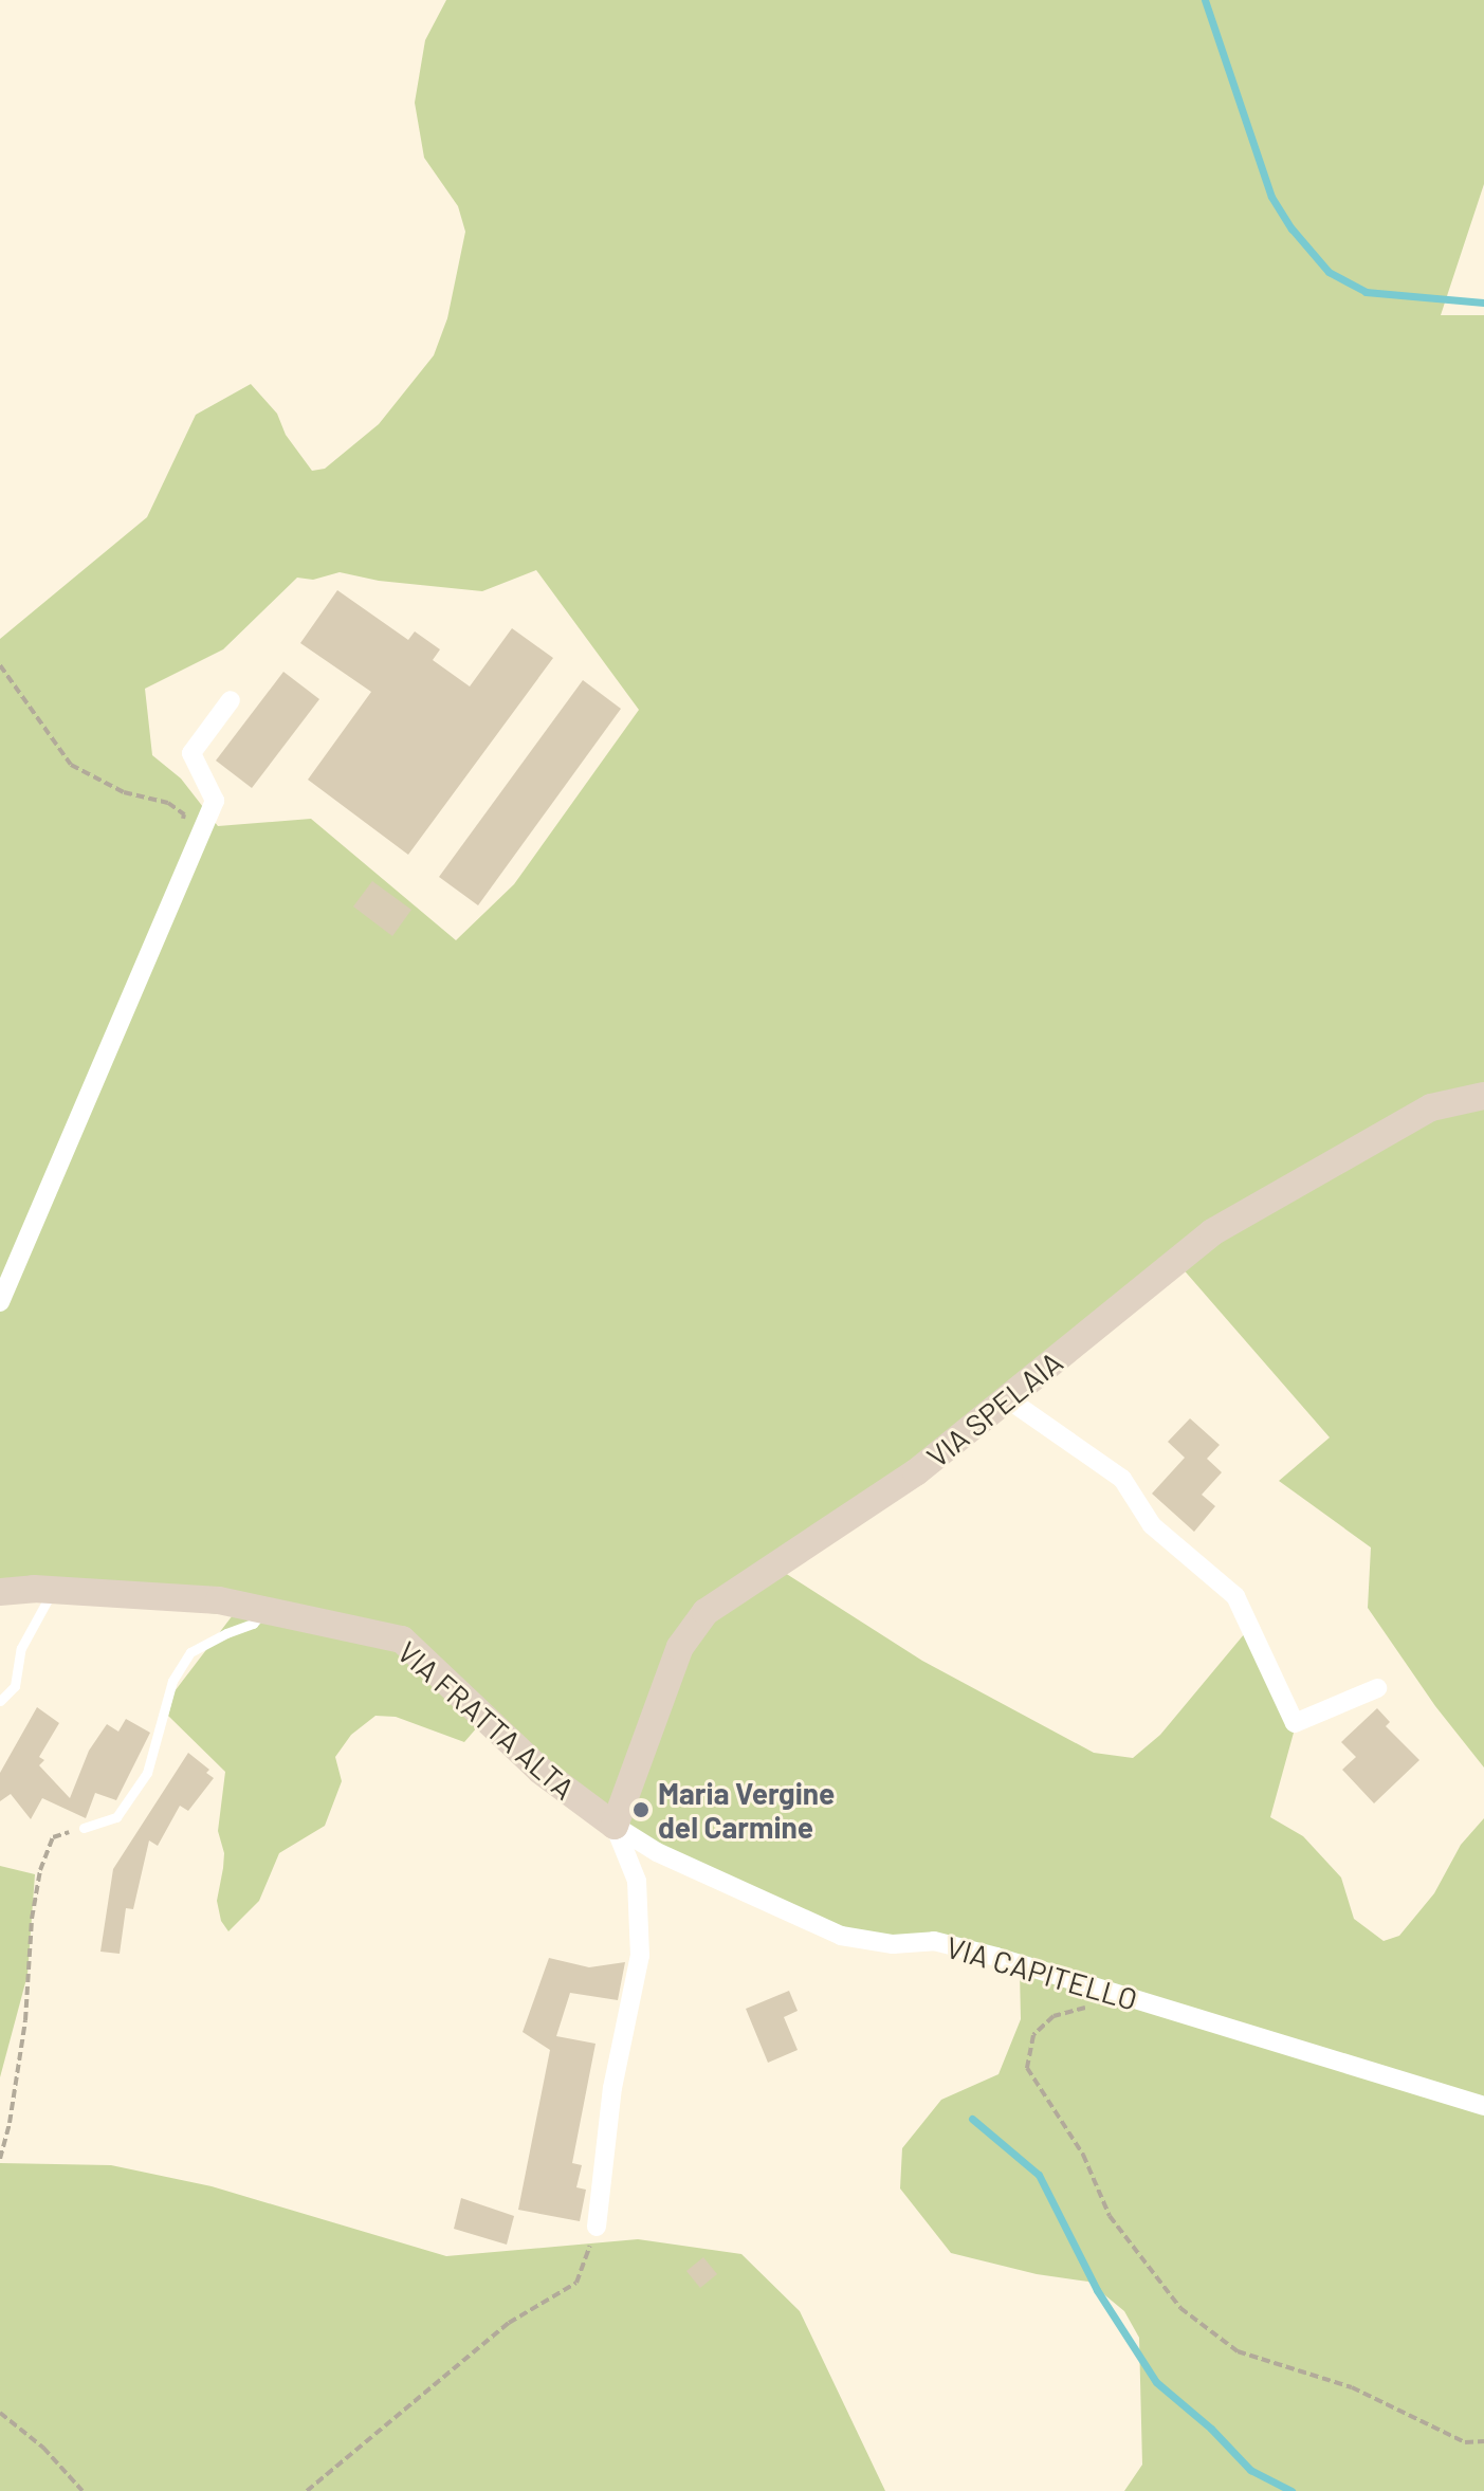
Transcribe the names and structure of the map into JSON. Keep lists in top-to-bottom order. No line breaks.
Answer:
{"streets":{"street":["VIA SPELAIA","VIA FRATTA ALTA","VIA CAPITELLO"]},"crossings":[["VIA SPELAIA","VIA FRATTA ALTA"],["VIA SPELAIA","VIA CAPITELLO"],["VIA FRATTA ALTA","VIA CAPITELLO"]],"places":["Maria Vergine del Carmine"]}
